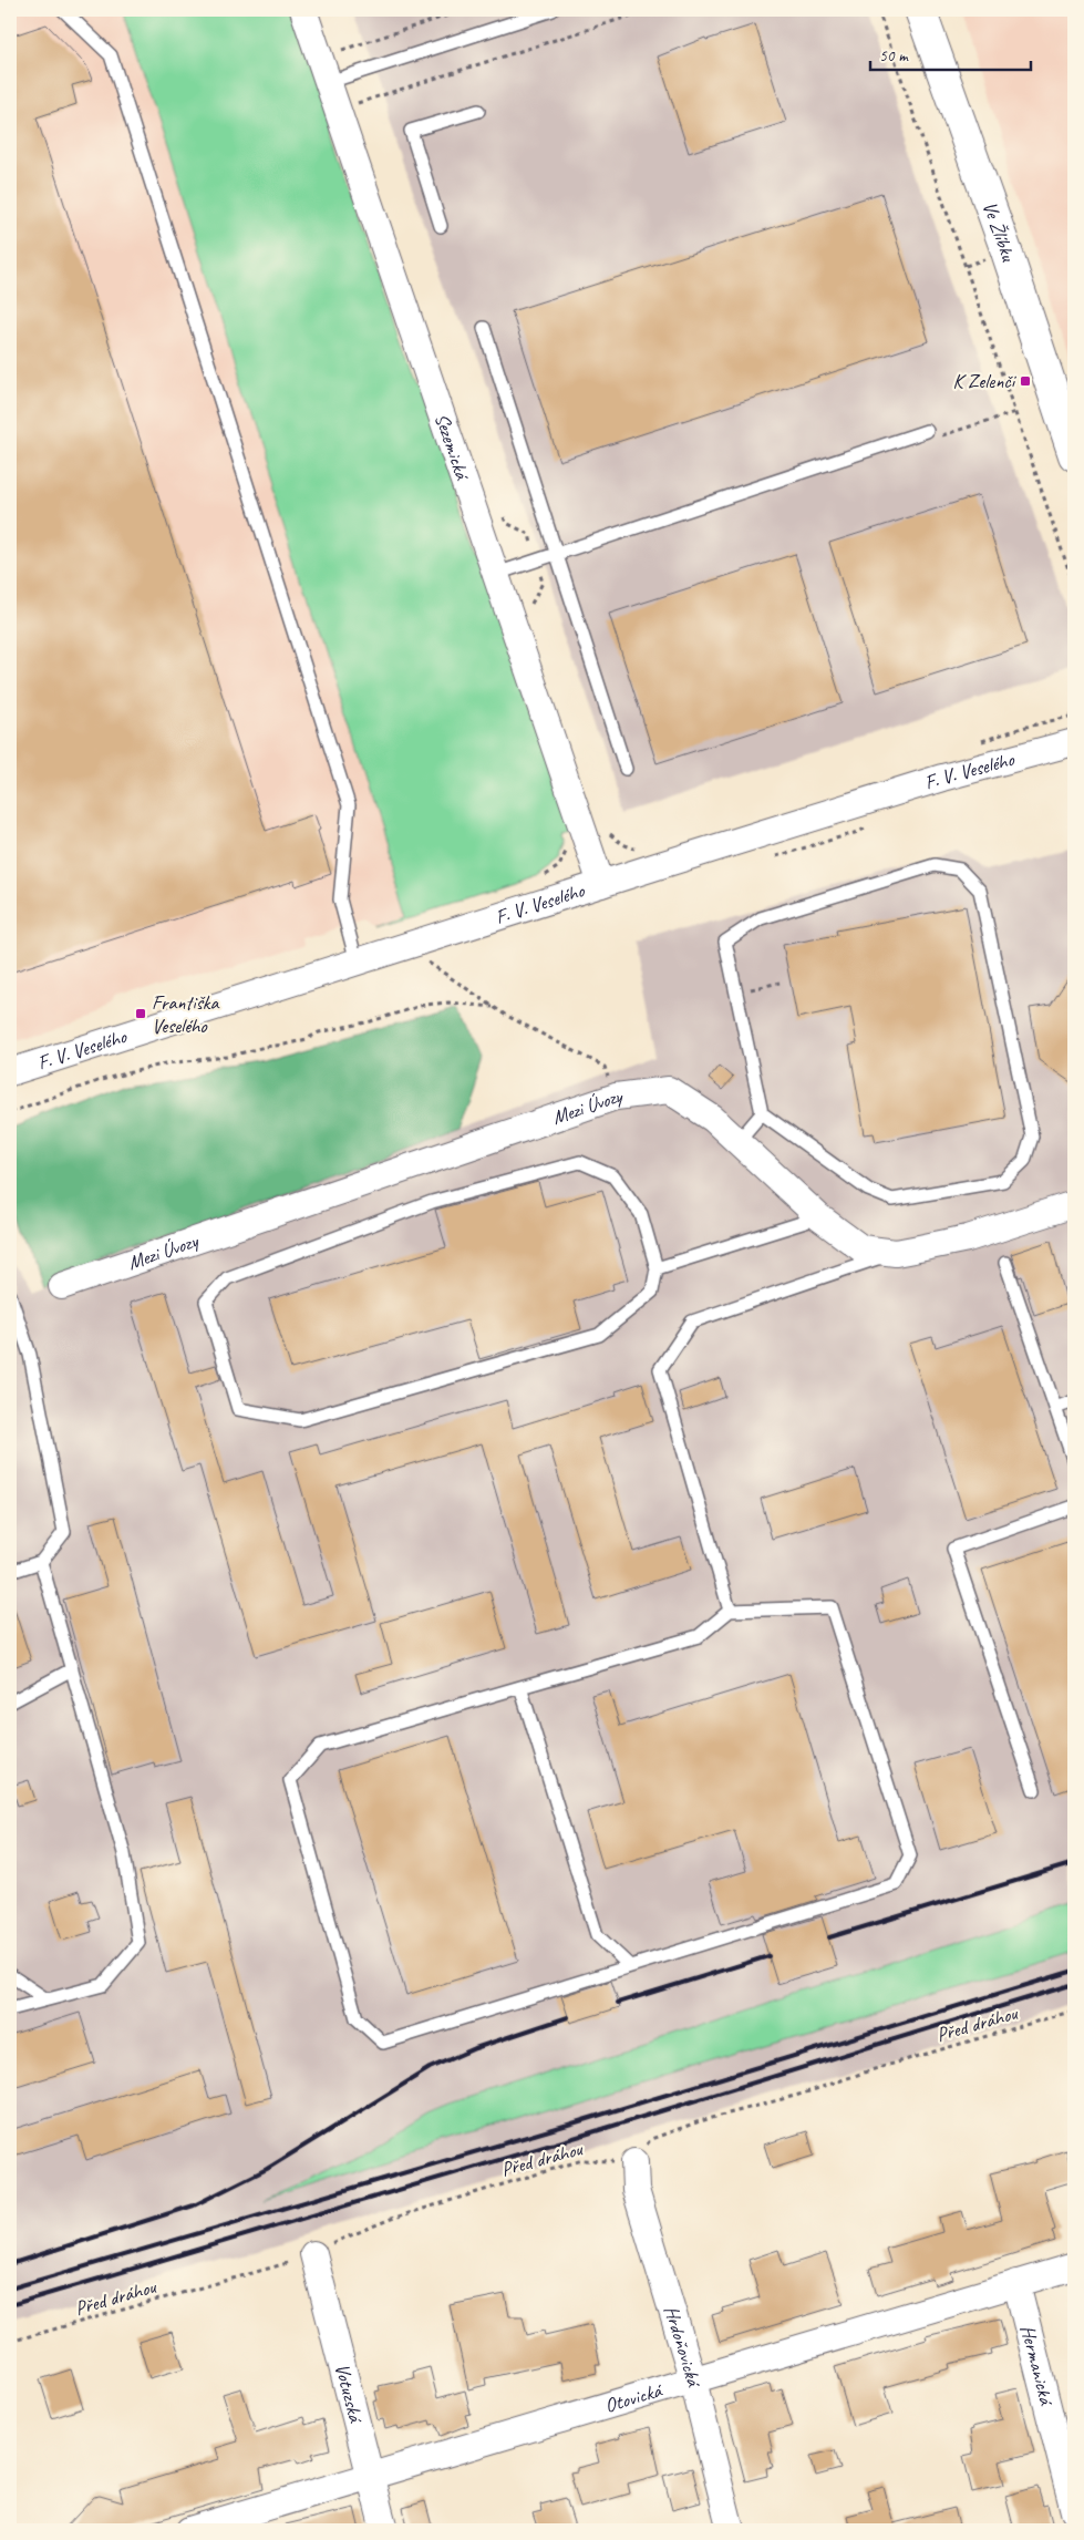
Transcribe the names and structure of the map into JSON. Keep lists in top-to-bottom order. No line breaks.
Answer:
{"streets":{"street":["Ve Žlíbku","Sezemická","F. V. Veselého","Mezi Úvozy","Hrdoňovická","Hermanická","Votuzská","Otovická"],"path":["Před dráhou"]},"crossings":[["Sezemická","F. V. Veselého"],["Před dráhou","Hrdoňovická"],["Před dráhou","Votuzská"],["Hrdoňovická","Otovická"],["Hermanická","Otovická"],["Votuzská","Otovická"]],"places":{"transit":["K Zelenči","Františka Veselého"]},"scale_bar":"50 m"}
